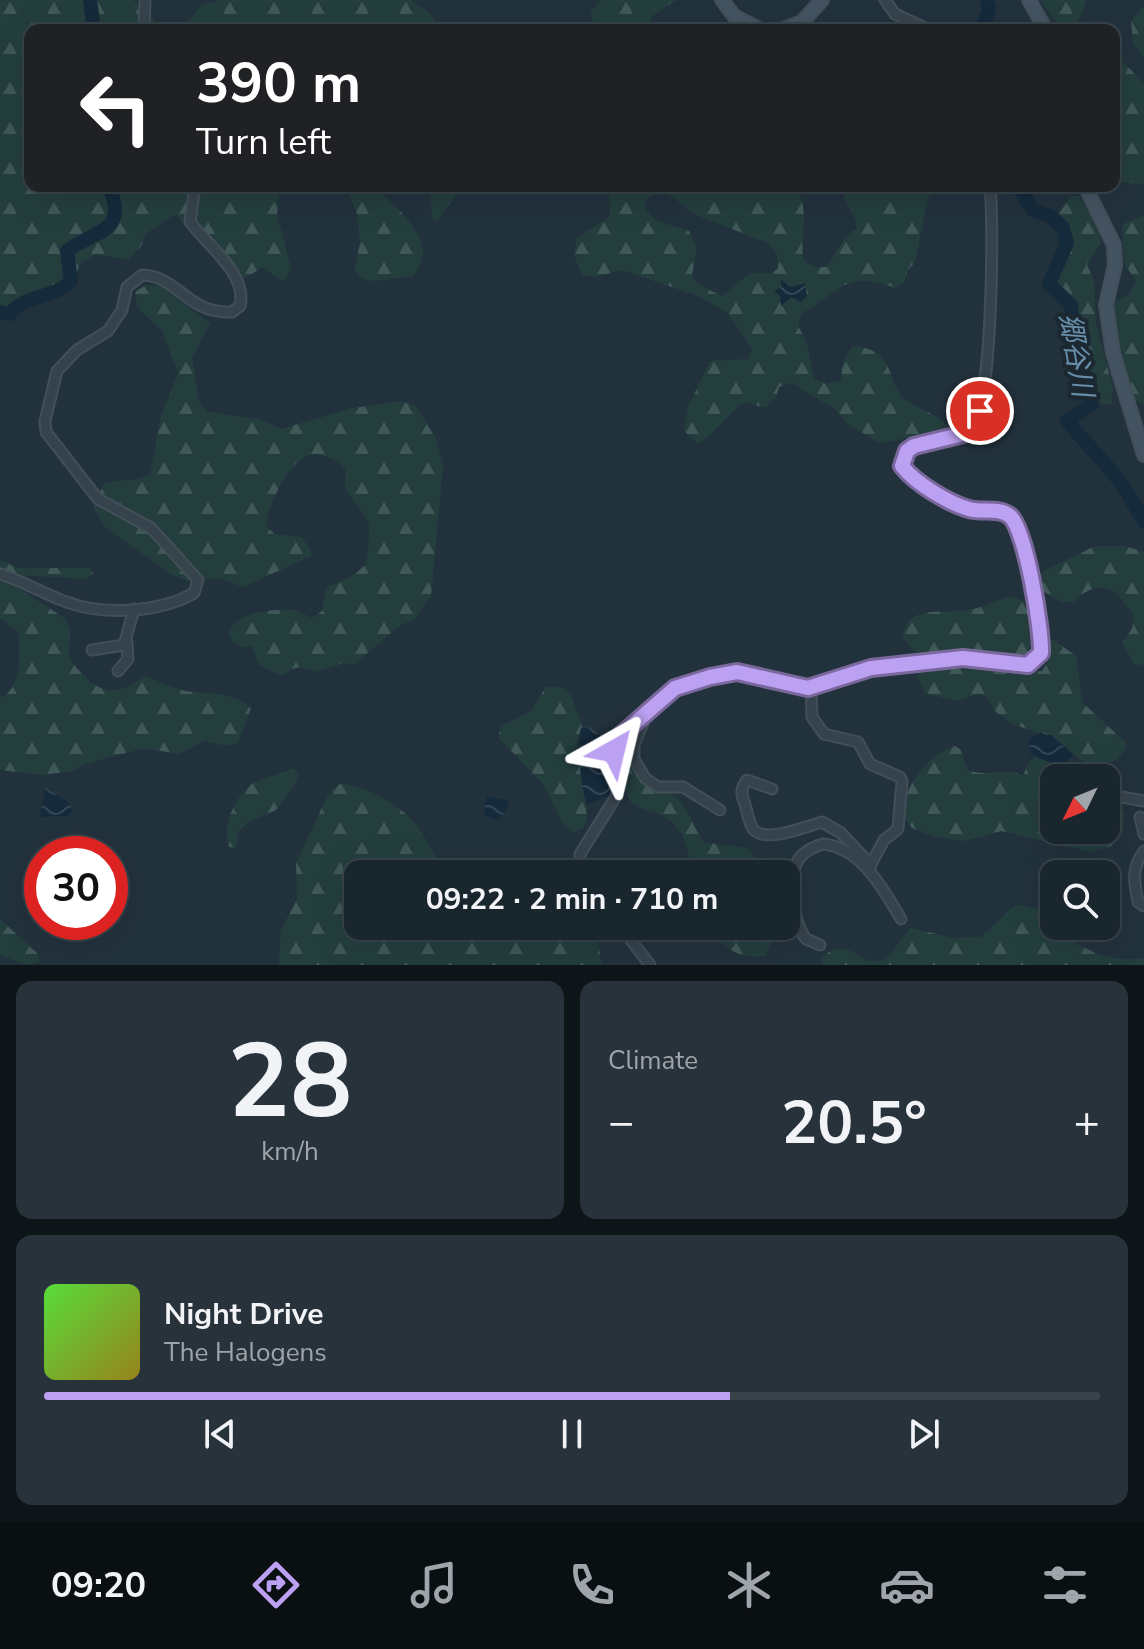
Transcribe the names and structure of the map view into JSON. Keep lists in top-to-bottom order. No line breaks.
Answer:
{"water":["郷谷川"],"north":"bottom left","page":{"turn":["390 m","Turn left"],"limit":"30","trip":"09:22 · 2 min · 710 m","tile":[["28","km/h"],"Climate"],"heat":["−","20.5°","+"],"song":["Night Drive","The Halogens"],"tabs":"09:20"}}
